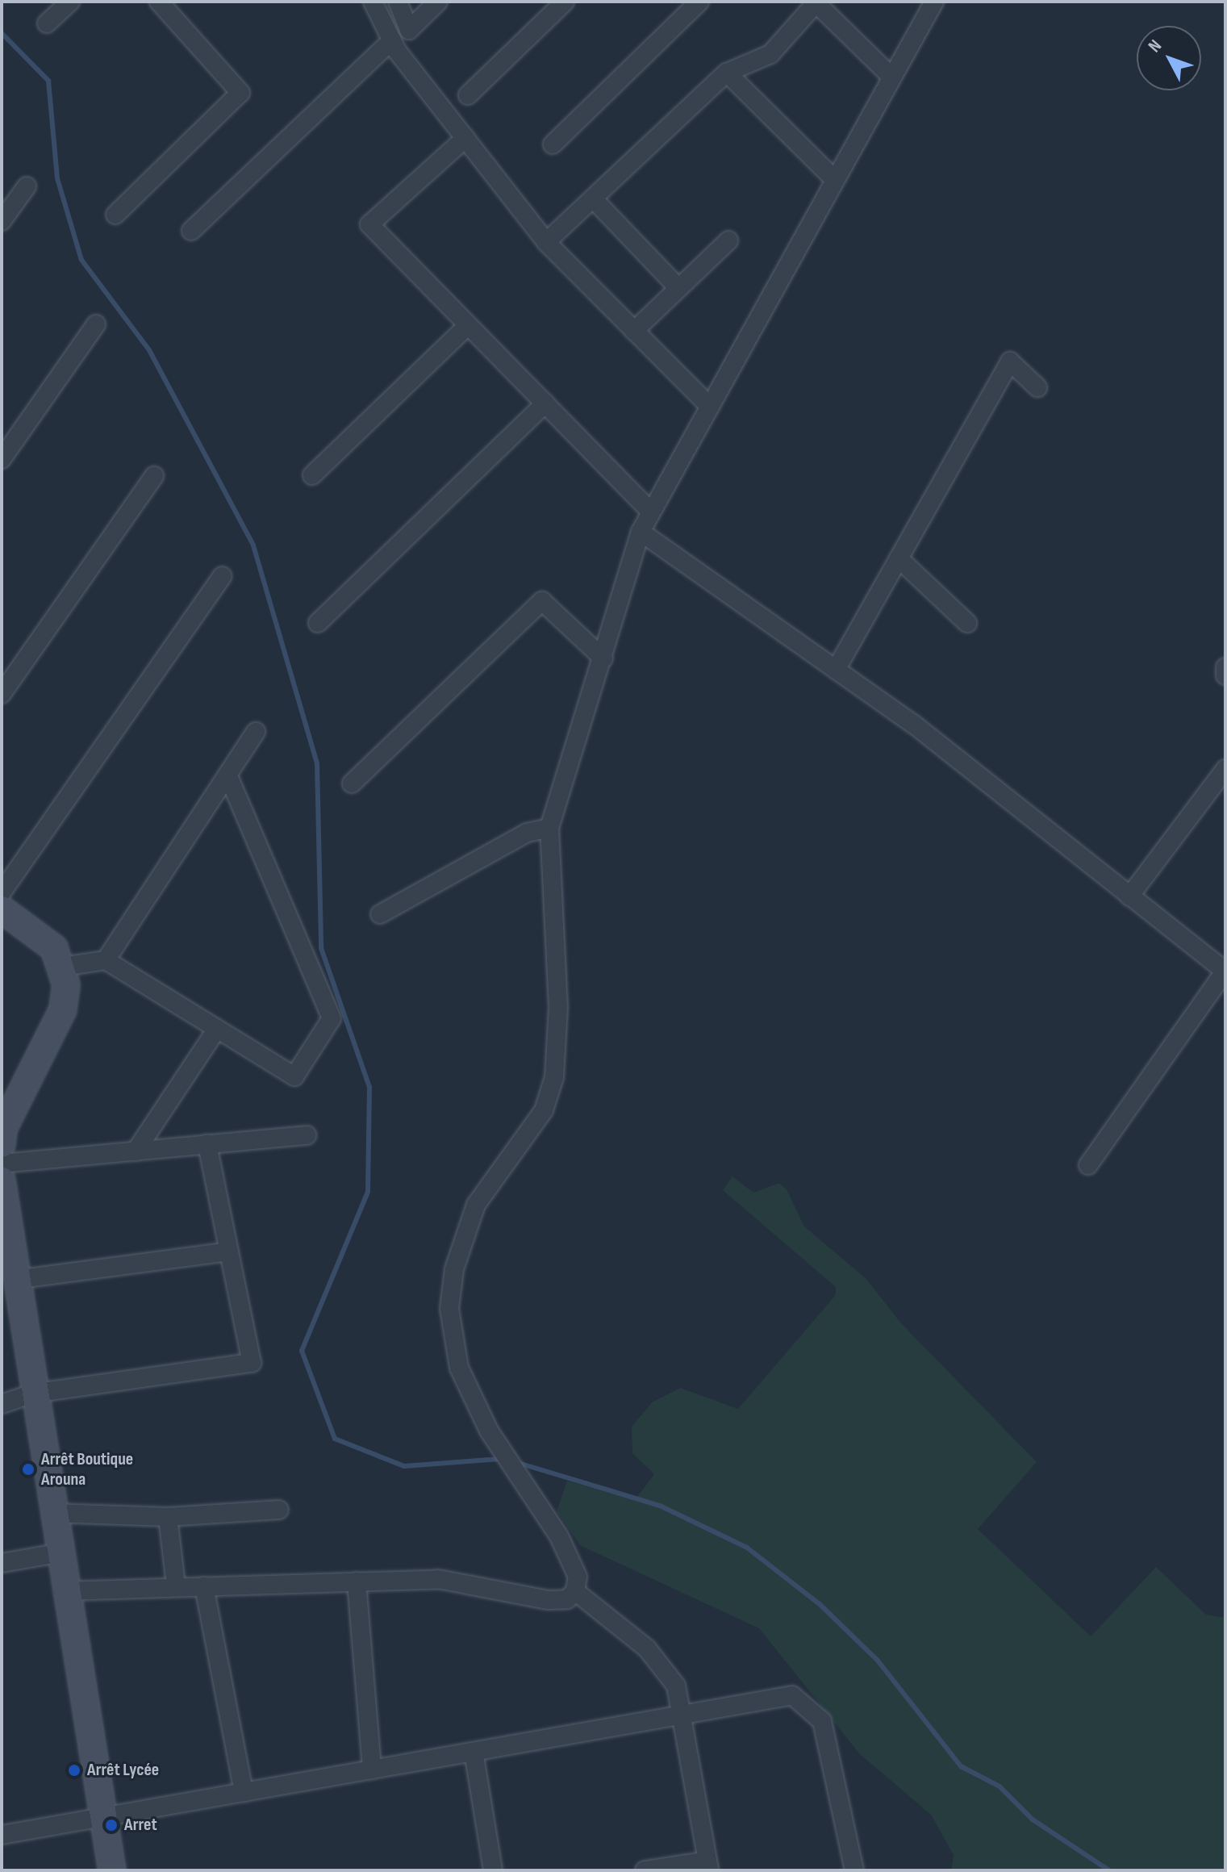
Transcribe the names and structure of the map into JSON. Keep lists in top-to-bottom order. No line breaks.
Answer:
{"places":["Arrêt Boutique Arouna","Arrêt Lycée","Arret"],"north":"top left"}
